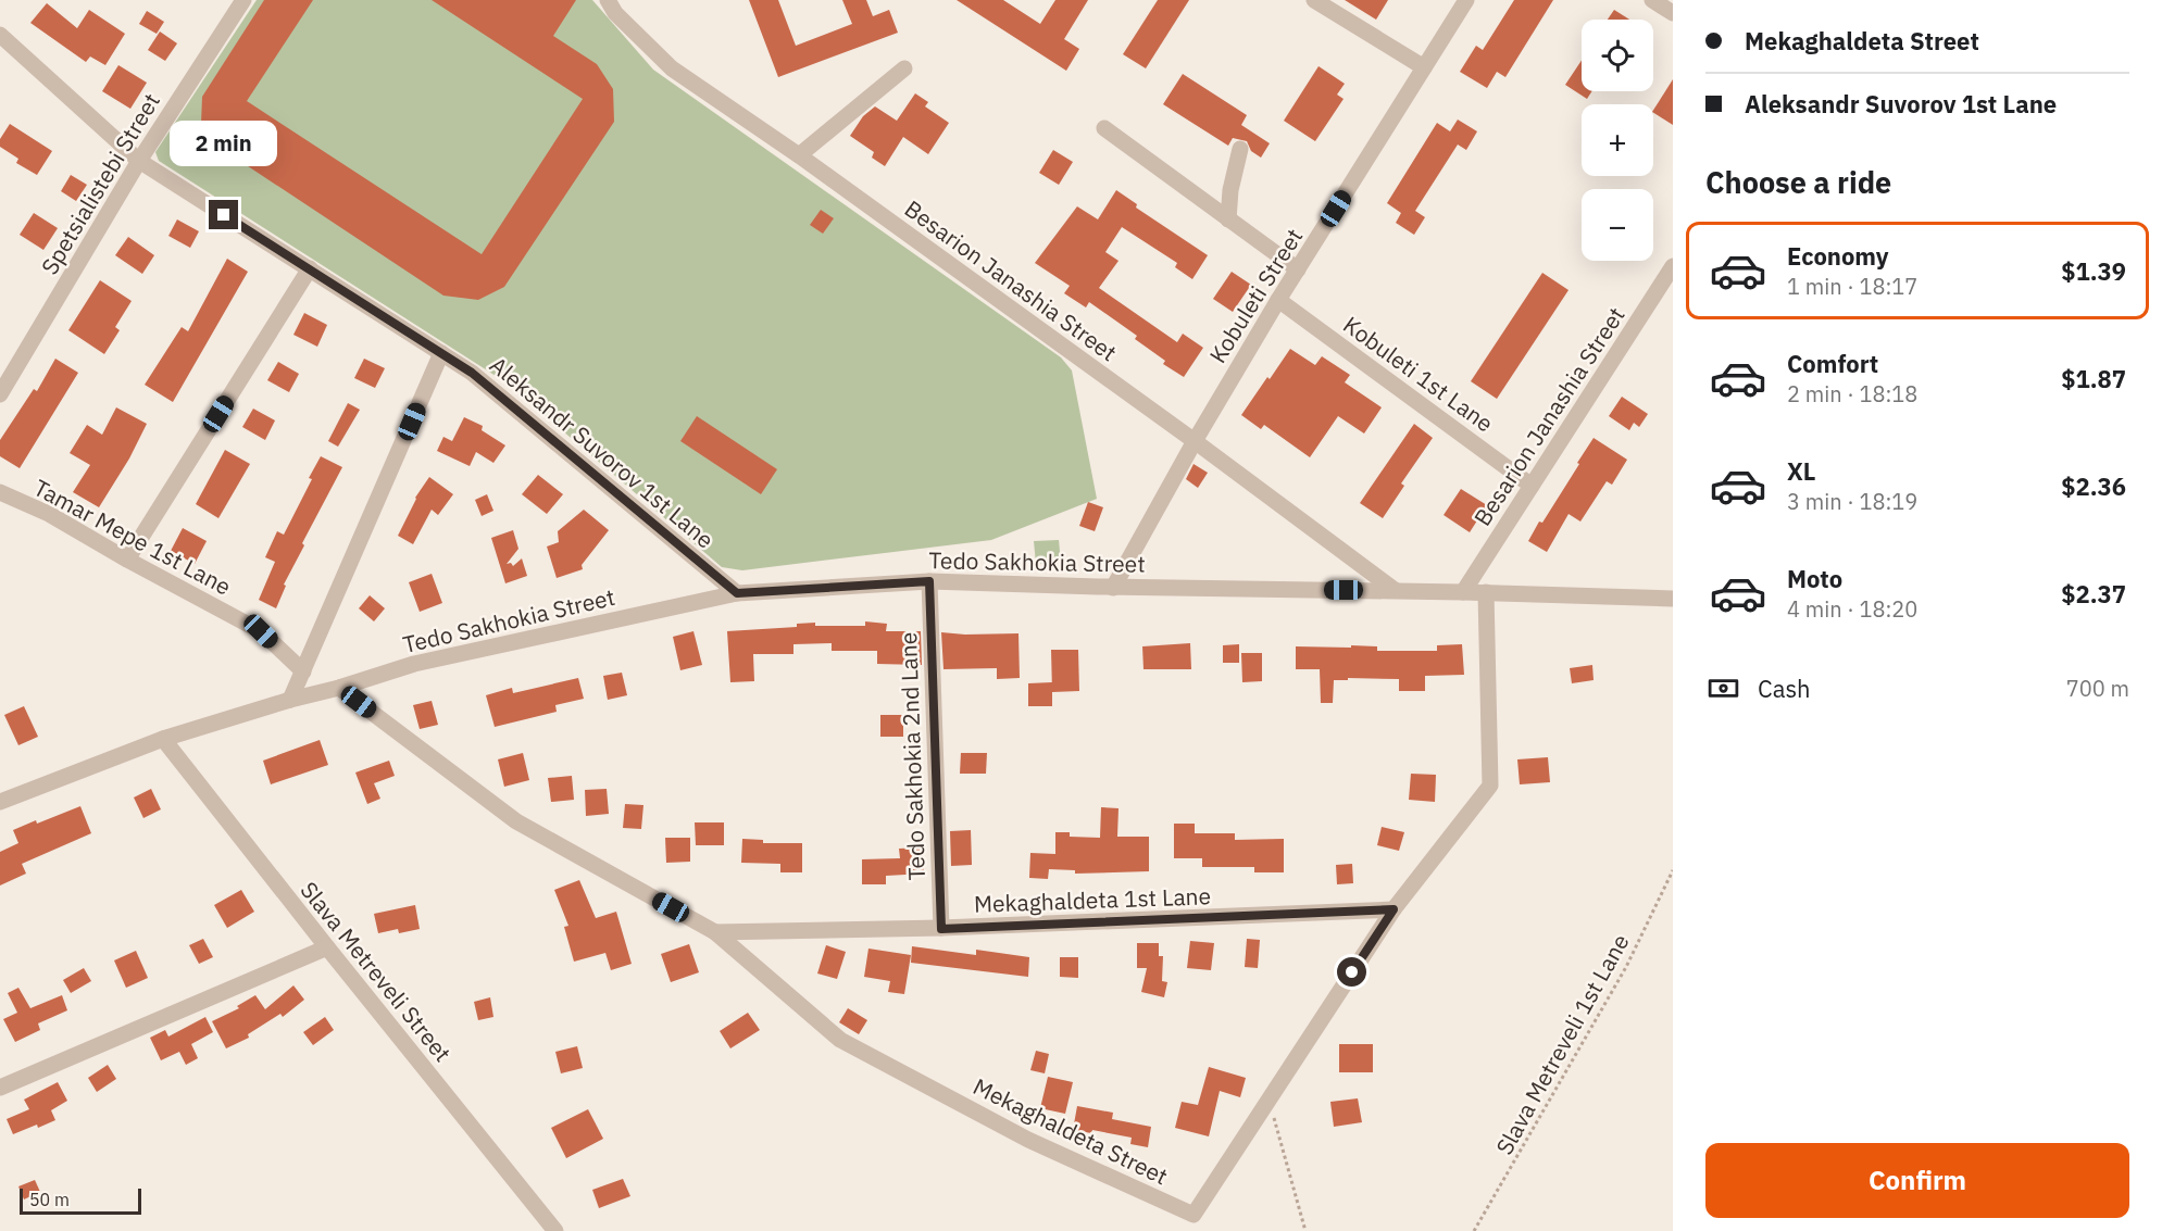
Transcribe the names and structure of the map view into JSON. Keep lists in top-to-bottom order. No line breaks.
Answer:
{"streets":{"street":["Spetsialistebi Street","Besarion Janashia Street","Kobuleti Street","Kobuleti 1st Lane","Aleksandr Suvorov 1st Lane","Tamar Mepe 1st Lane","Tedo Sakhokia Street","Tedo Sakhokia 2nd Lane","Mekaghaldeta 1st Lane","Slava Metreveli Street","Mekaghaldeta Street"],"path":["Slava Metreveli 1st Lane"]},"crossings":[["Spetsialistebi Street","Aleksandr Suvorov 1st Lane"],["Besarion Janashia Street","Kobuleti Street"],["Besarion Janashia Street","Kobuleti 1st Lane"],["Besarion Janashia Street","Tedo Sakhokia Street"],["Kobuleti Street","Kobuleti 1st Lane"],["Kobuleti Street","Tedo Sakhokia Street"],["Aleksandr Suvorov 1st Lane","Tedo Sakhokia Street"],["Tedo Sakhokia Street","Tedo Sakhokia 2nd Lane"],["Tedo Sakhokia Street","Slava Metreveli Street"],["Tedo Sakhokia Street","Mekaghaldeta Street"],["Tedo Sakhokia 2nd Lane","Mekaghaldeta 1st Lane"],["Mekaghaldeta 1st Lane","Mekaghaldeta Street"]],"scale_bar":"50 m","page":{"banner":["Mekaghaldeta Street","Aleksandr Suvorov 1st Lane"],"map_buttons":["+","−"],"bubble":"2 min","heading":"Choose a ride","list":[{"name":"Economy","note":"1 min · 18:17","value":"$1.39"},{"name":"Comfort","note":"2 min · 18:18","value":"$1.87"},{"name":"XL","note":"3 min · 18:19","value":"$2.36"},{"name":"Moto","note":"4 min · 18:20","value":"$2.37"}],"pay":["Cash","700 m"],"buttons":"Confirm","scale":"50 m"}}
